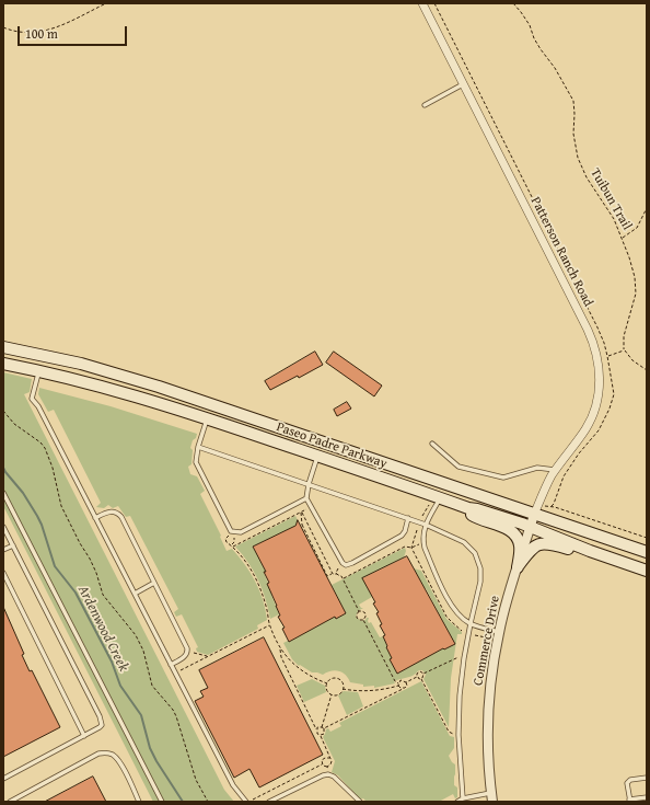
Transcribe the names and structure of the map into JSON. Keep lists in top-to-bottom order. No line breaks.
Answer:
{"streets":{"main road":["Paseo Padre Parkway"],"street":["Patterson Ranch Road","Commerce Drive"],"path":["Tuibun Trail"]},"crossings":[["Patterson Ranch Road","Paseo Padre Parkway"],["Patterson Ranch Road","Commerce Drive"],["Paseo Padre Parkway","Commerce Drive"]],"water":["Ardenwood Creek"],"scale_bar":"100 m"}
